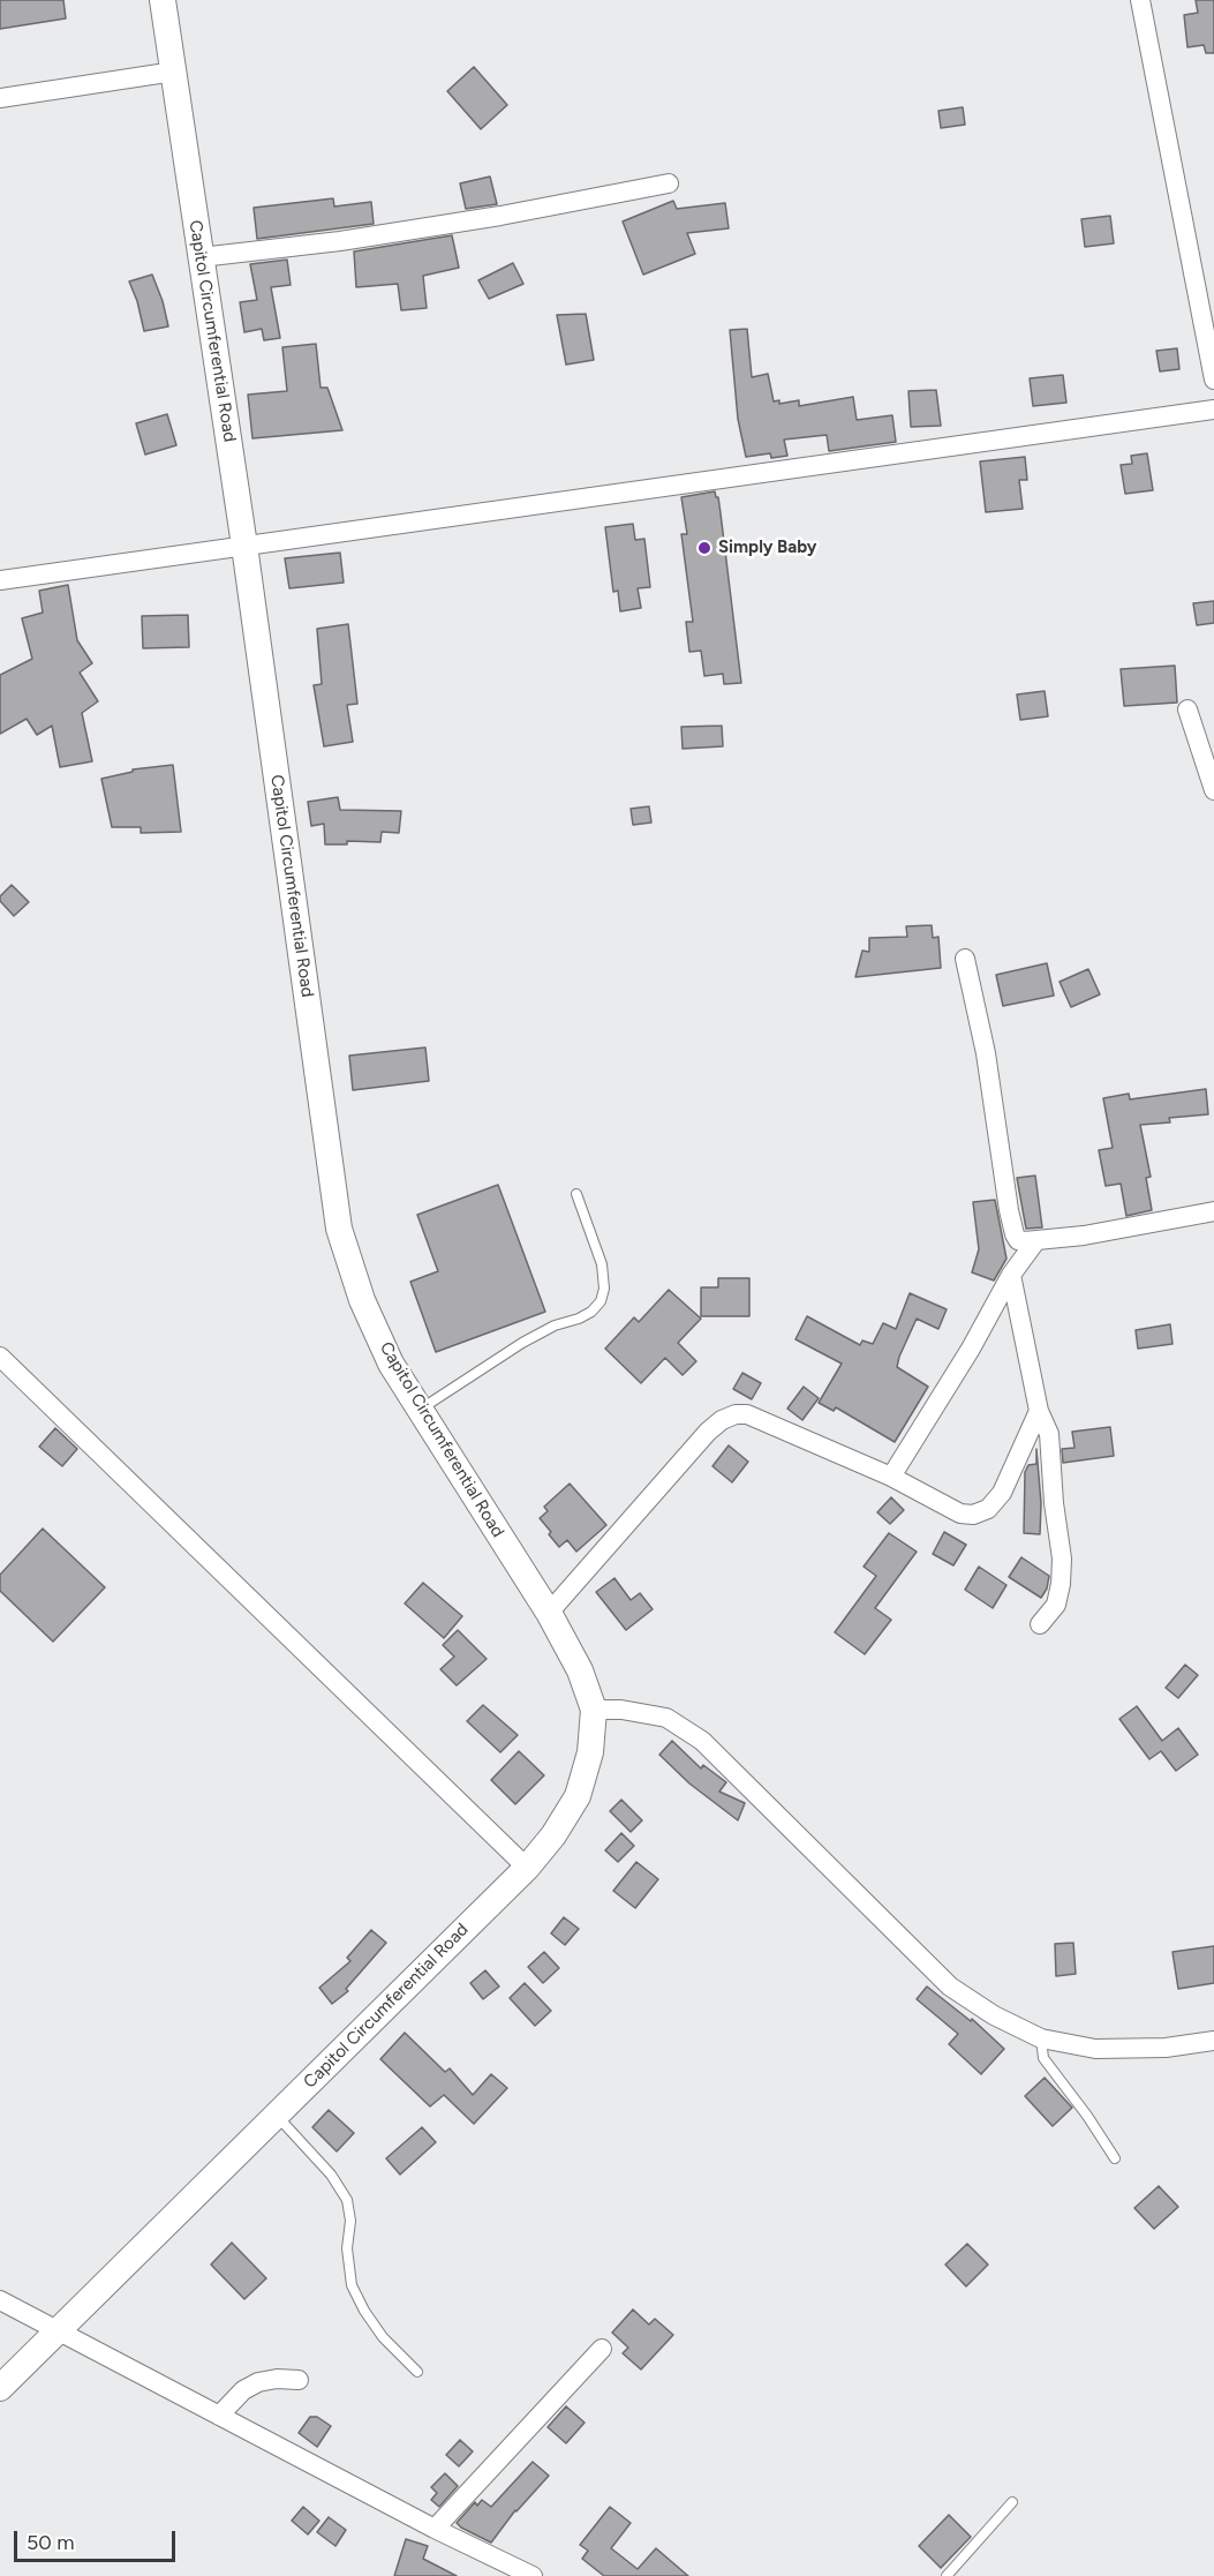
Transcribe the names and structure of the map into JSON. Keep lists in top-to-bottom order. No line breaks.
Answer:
{"streets":{"main road":["Capitol Circumferential Road"]},"places":["Simply Baby"],"scale_bar":"50 m"}
